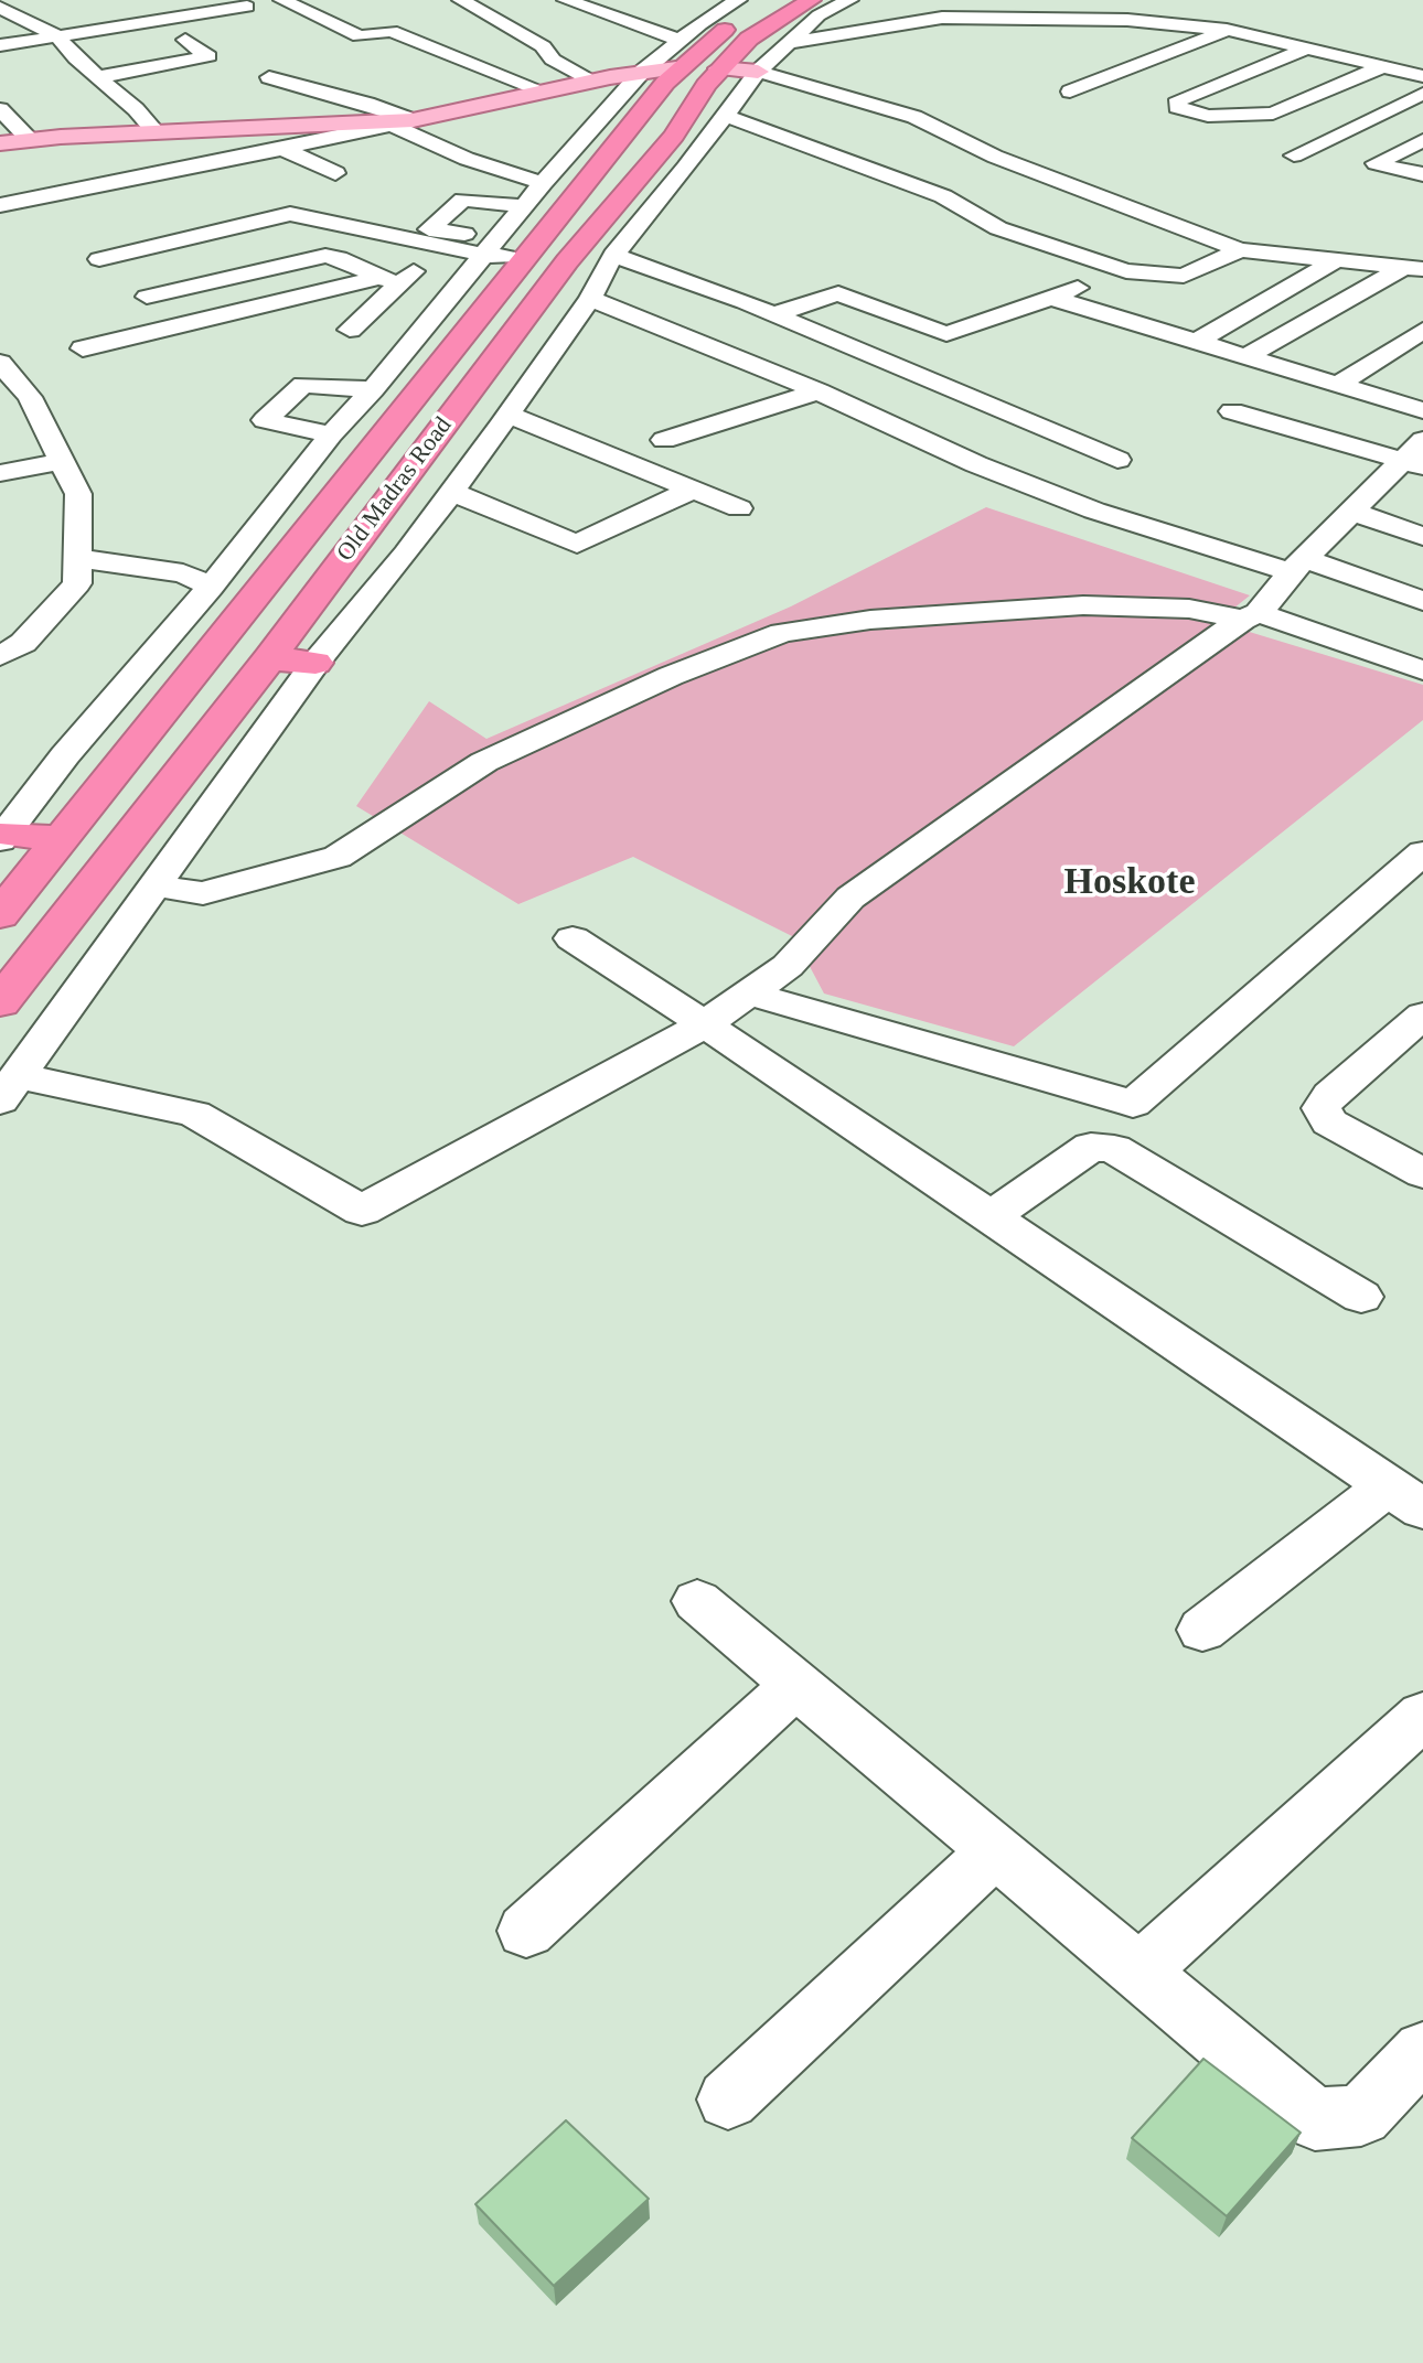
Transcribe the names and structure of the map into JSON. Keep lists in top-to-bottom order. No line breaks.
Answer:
{"streets":{"highway":["Old Madras Road"]},"districts":["Hoskote"]}
